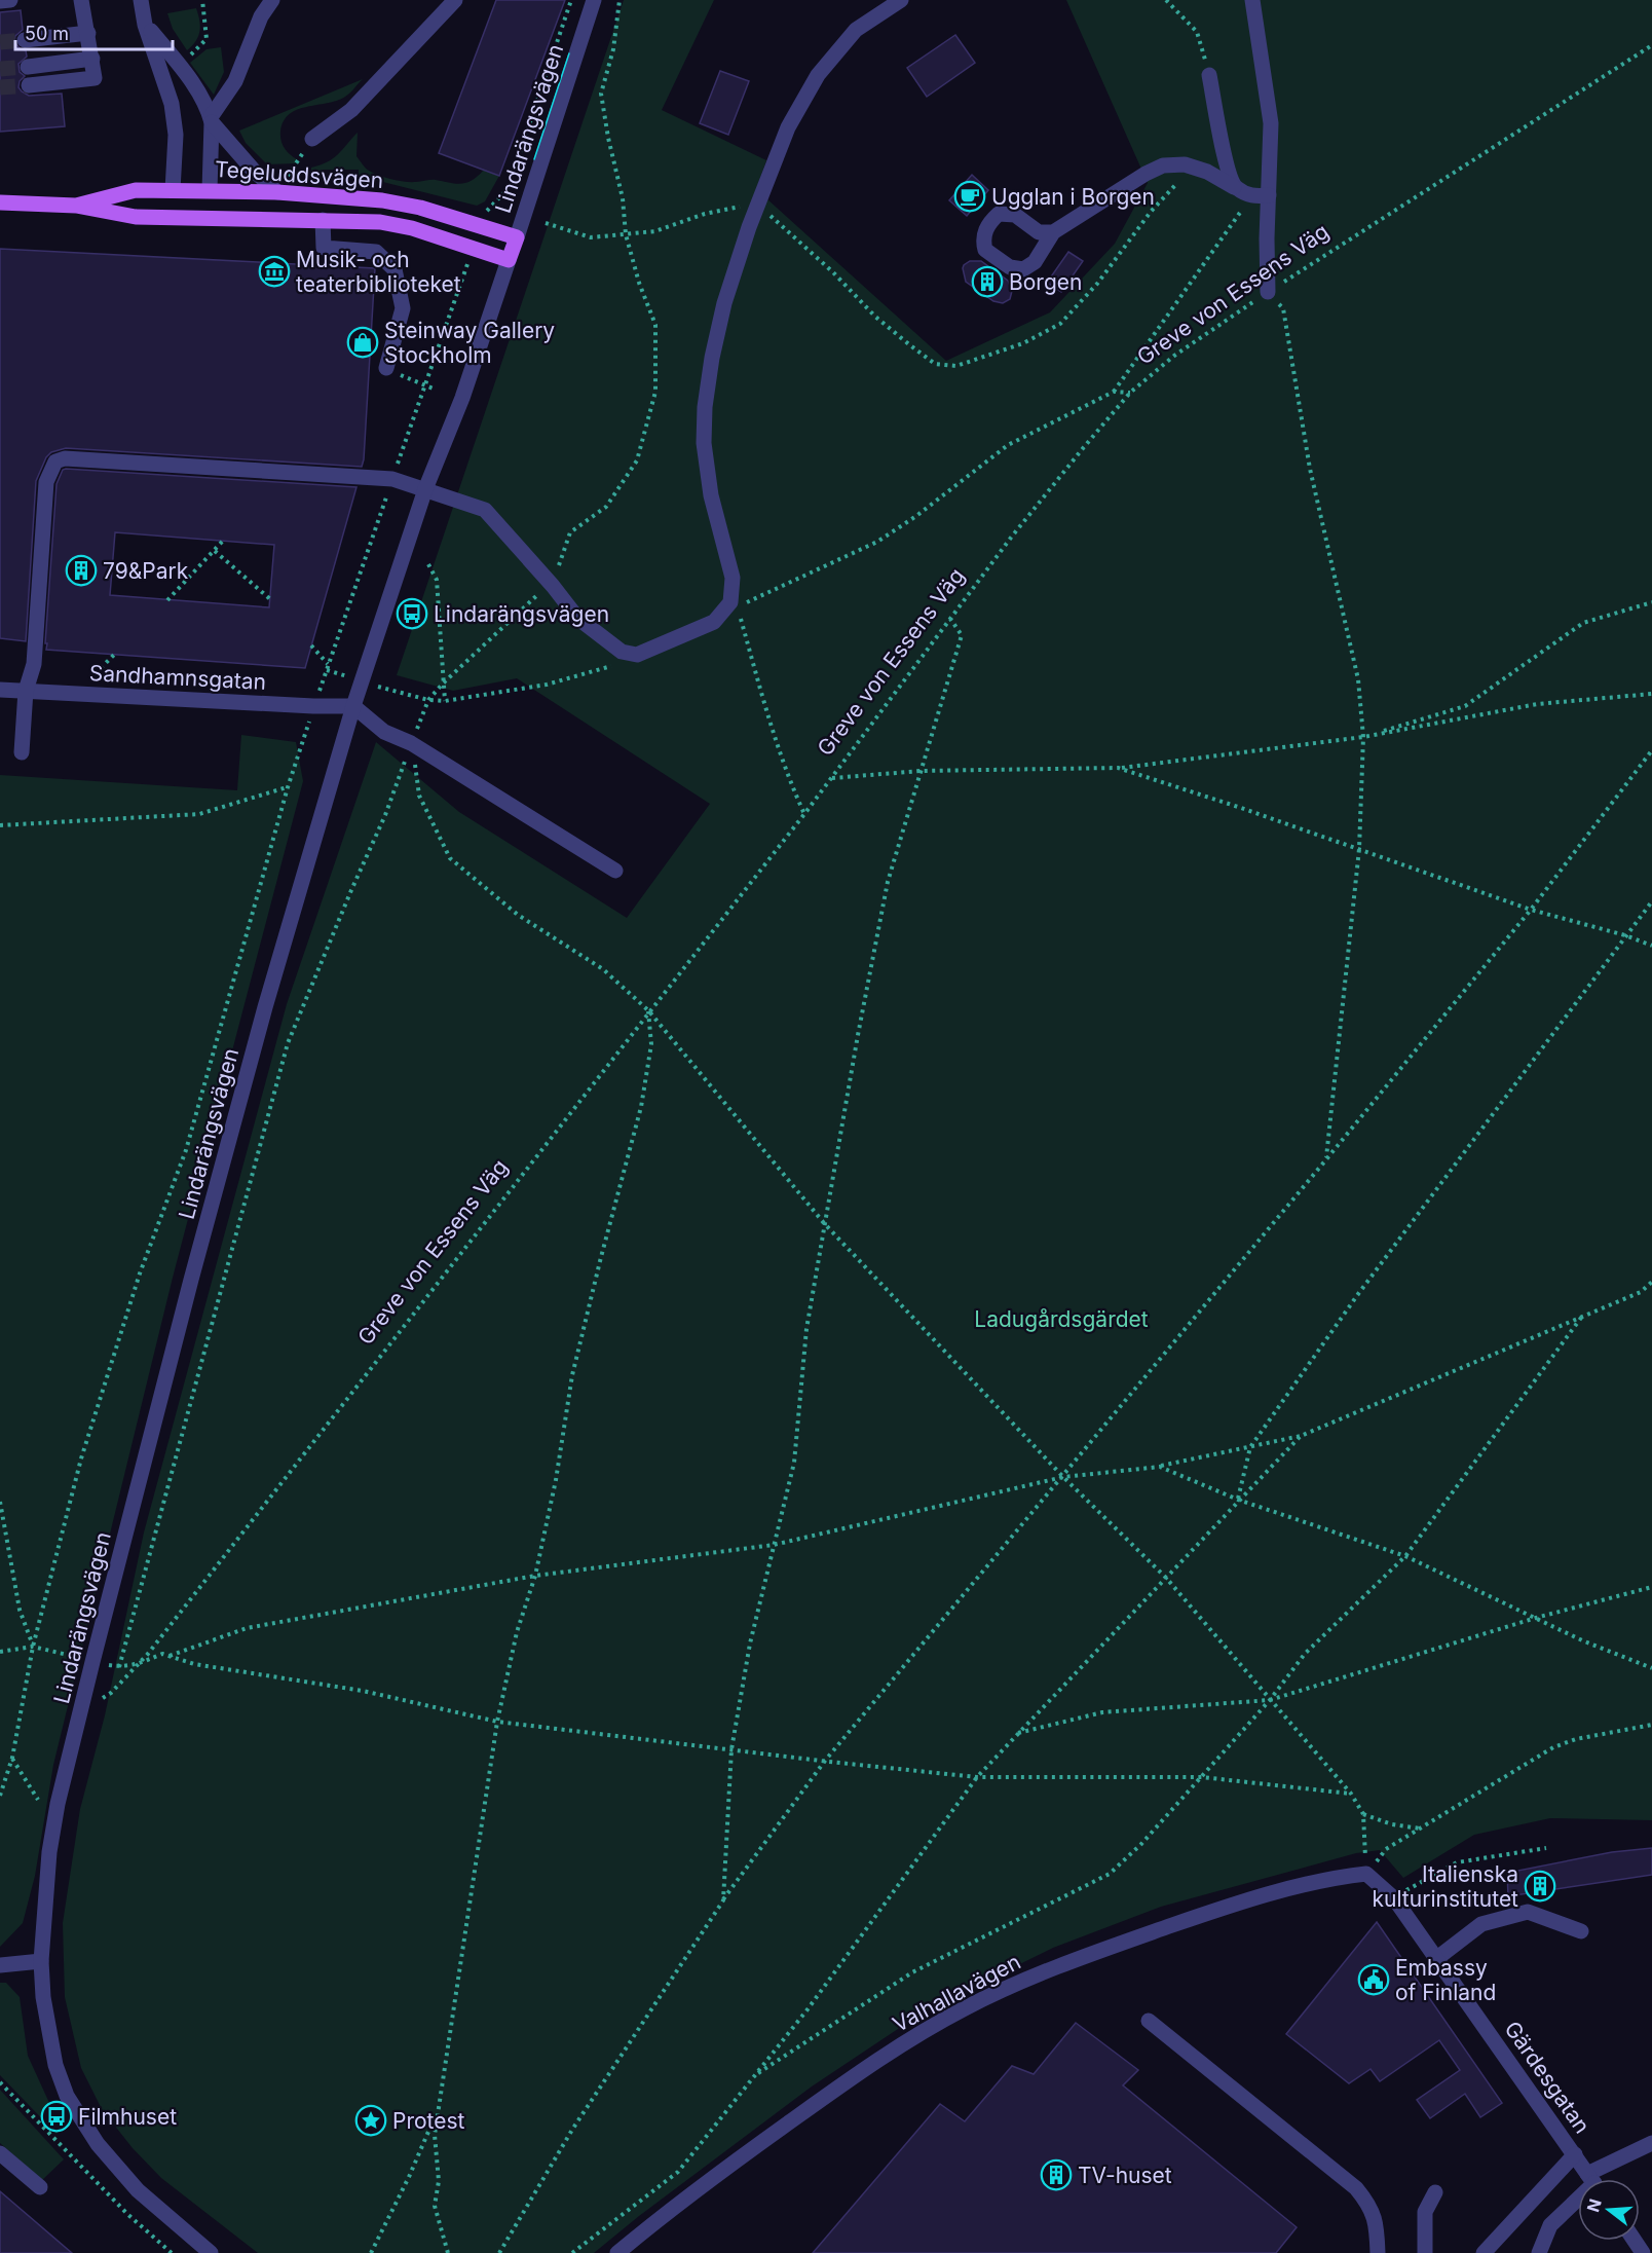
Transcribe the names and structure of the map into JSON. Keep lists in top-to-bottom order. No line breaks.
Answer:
{"streets":{"main road":["Lindarängsvägen","Tegeluddsvägen"],"street":["Sandhamnsgatan","Valhallavägen","Gärdesgatan"],"path":["Greve von Essens Väg"]},"crossings":[["Lindarängsvägen","Tegeluddsvägen"],["Lindarängsvägen","Greve von Essens Väg"],["Lindarängsvägen","Sandhamnsgatan"],["Valhallavägen","Gärdesgatan"]],"parks":["Ladugårdsgärdet"],"places":{"cafe":["Ugglan i Borgen"],"museum":["Musik- och teaterbiblioteket"],"building":["Borgen","79&Park","Italienska kulturinstitutet","TV-huset"],"shop":["Steinway Gallery Stockholm"],"bus stop":["Lindarängsvägen","Filmhuset"],"public building":["Embassy of Finland"],"place":["Protest"]},"scale_bar":"50 m","north":"left"}
